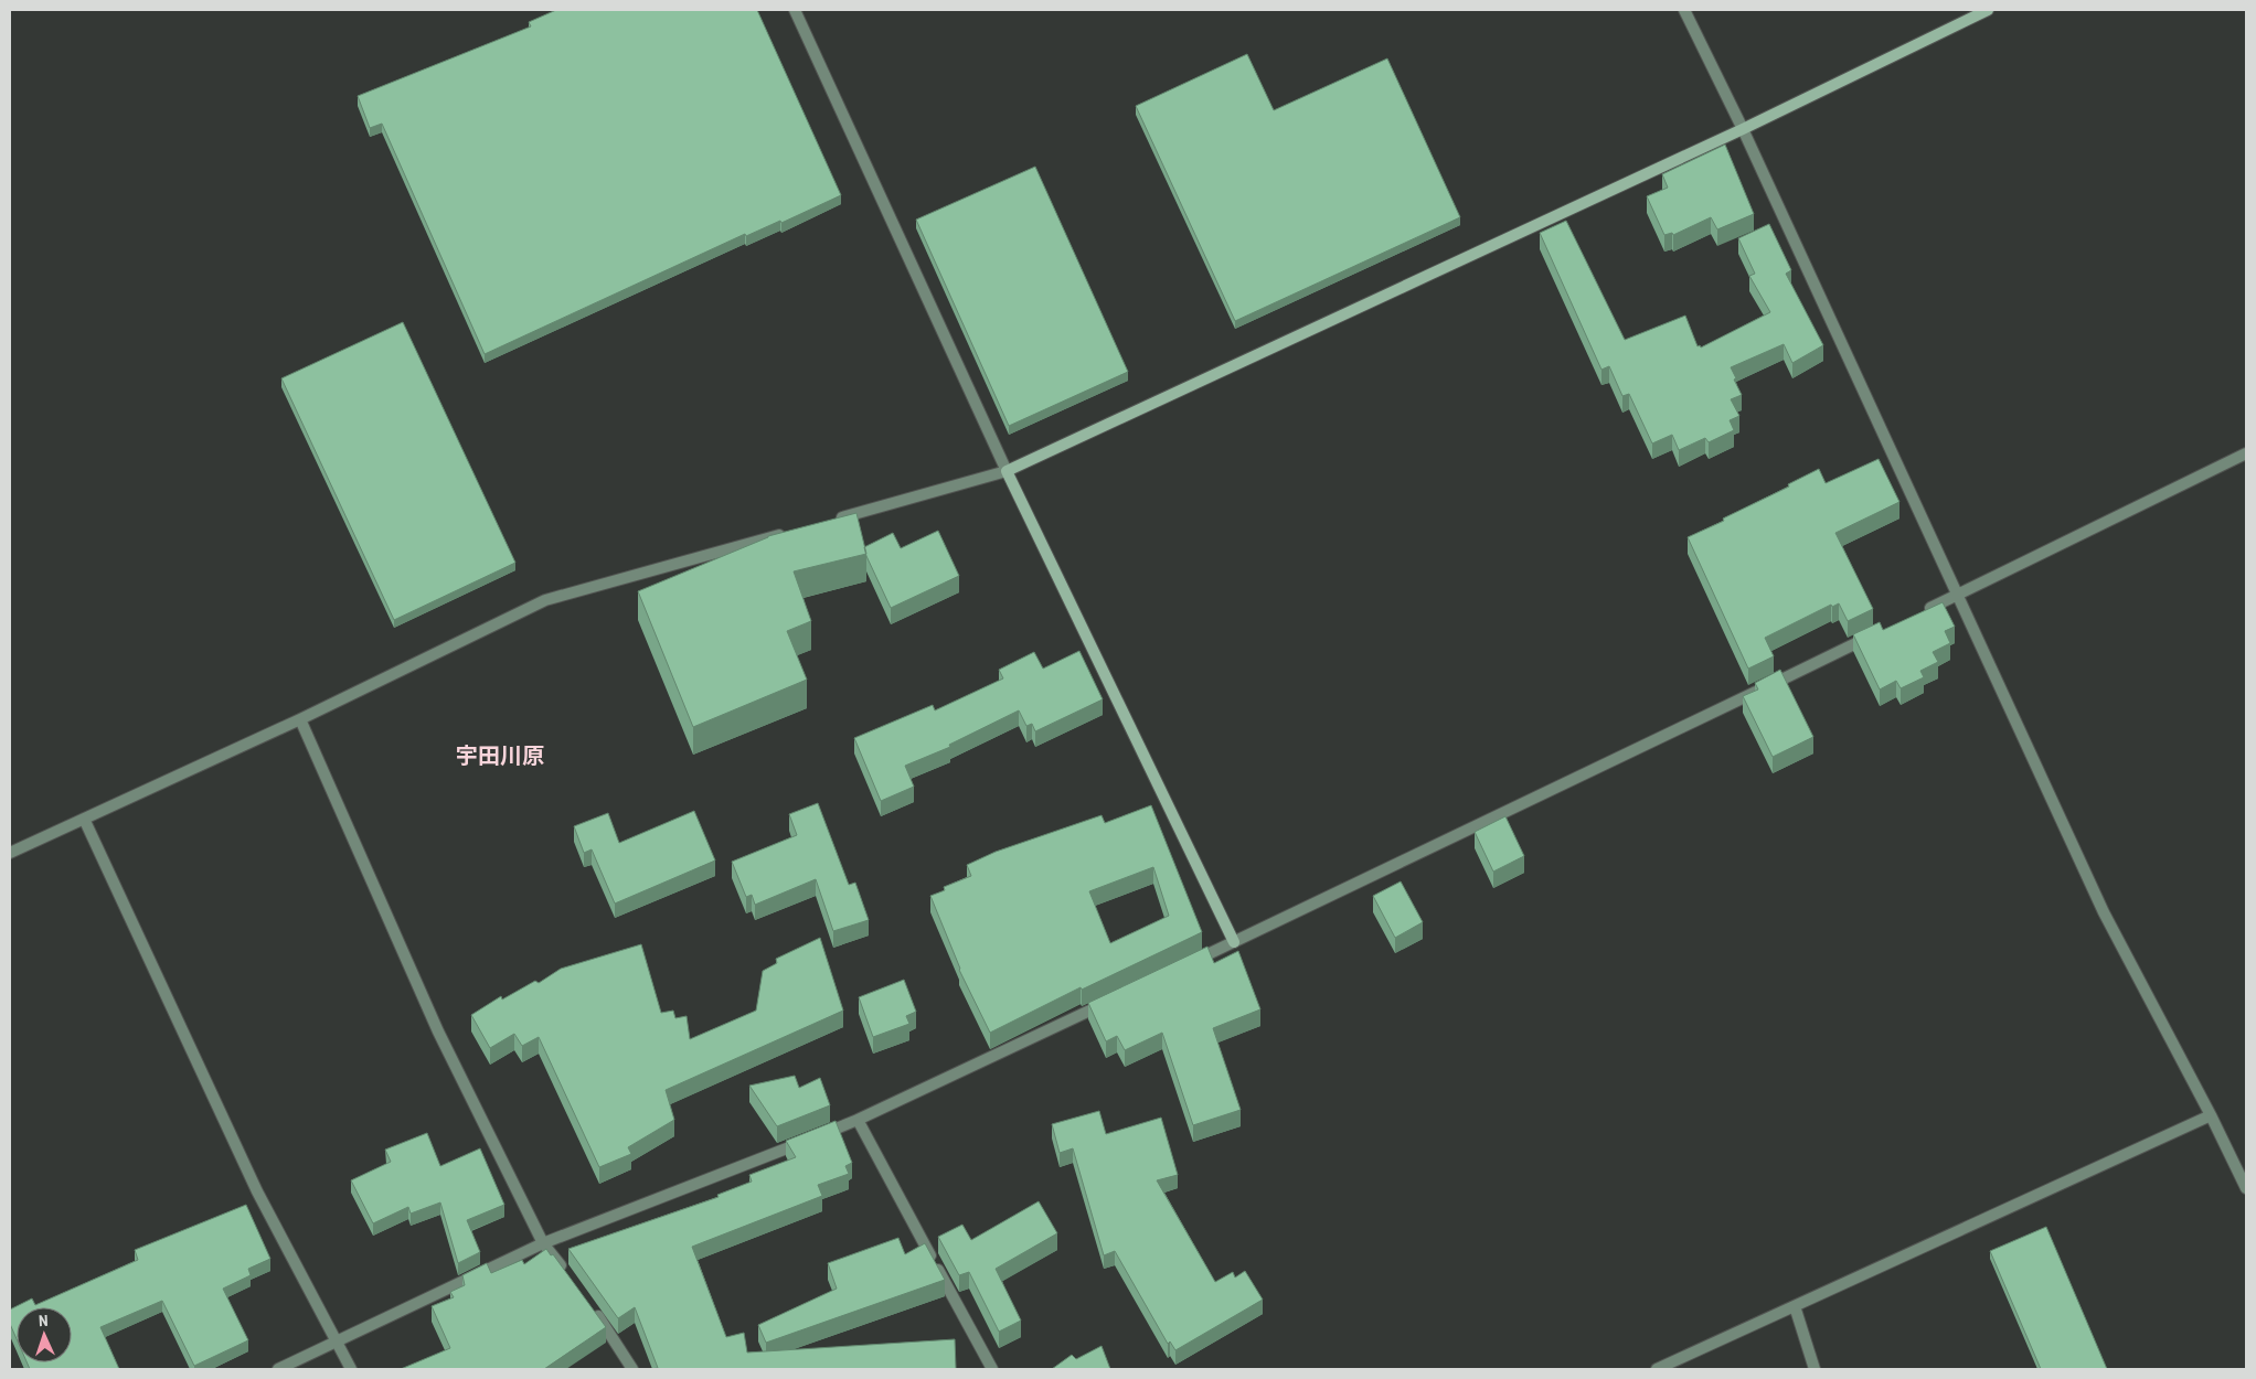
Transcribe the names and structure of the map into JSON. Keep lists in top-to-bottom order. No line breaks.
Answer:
{"districts":["宇田川原"],"north":"top"}
